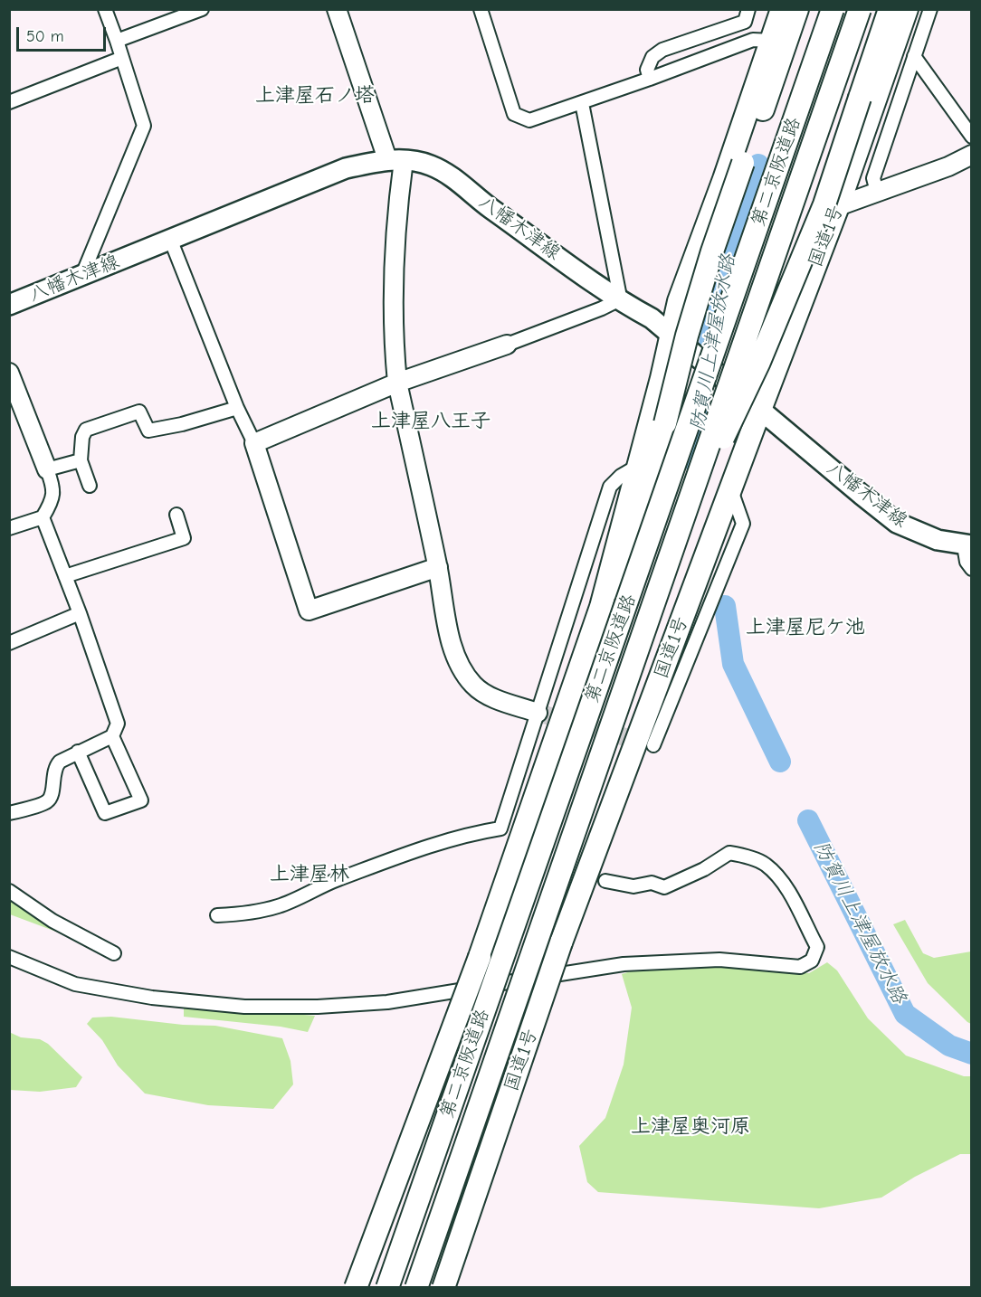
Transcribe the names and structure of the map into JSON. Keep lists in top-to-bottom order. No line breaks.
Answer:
{"streets":{"highway":["第二京阪道路","国道1号"],"main road":["八幡木津線"]},"crossings":[["八幡木津線","国道1号"]],"districts":["上津屋石ノ塔","上津屋八王子","上津屋尼ケ池","上津屋林","上津屋奥河原"],"water":["防賀川上津屋放水路"],"scale_bar":"50 m"}
